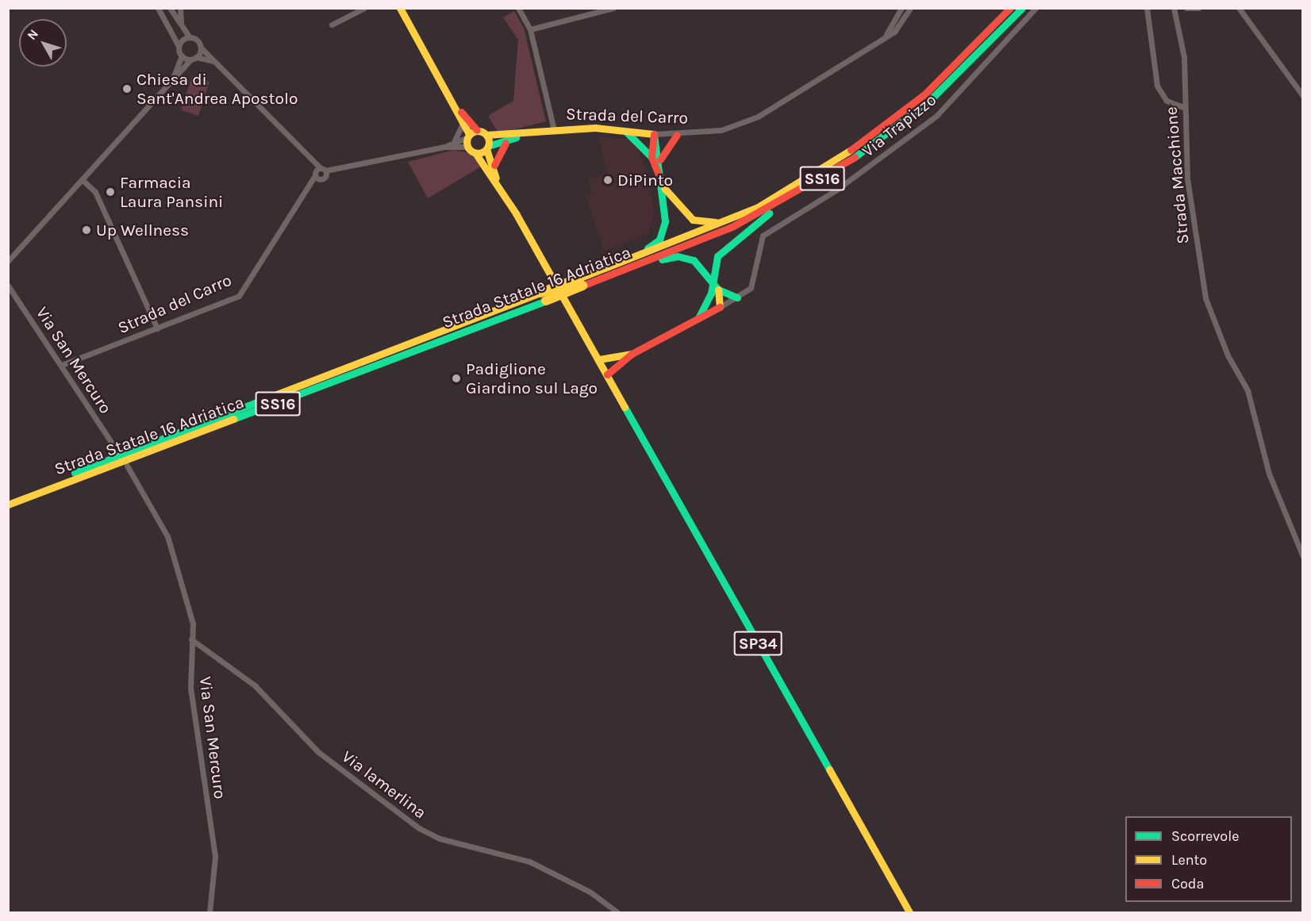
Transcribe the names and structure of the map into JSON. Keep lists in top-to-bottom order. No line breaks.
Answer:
{"streets":{"main road":["Strada del Carro","SS16","Strada Statale 16 Adriatica","SP34"],"street":["Via Trapizzo","Strada Macchione","Via San Mercuro","Via lamerlina"]},"crossings":[["Strada del Carro","Via San Mercuro"],["Via San Mercuro","Via lamerlina"]],"places":["Chiesa di Sant'Andrea Apostolo","DiPinto","Farmacia Laura Pansini","Up Wellness","Padiglione Giardino sul Lago"],"legend":["Scorrevole","Lento","Coda"],"north":"top left"}
